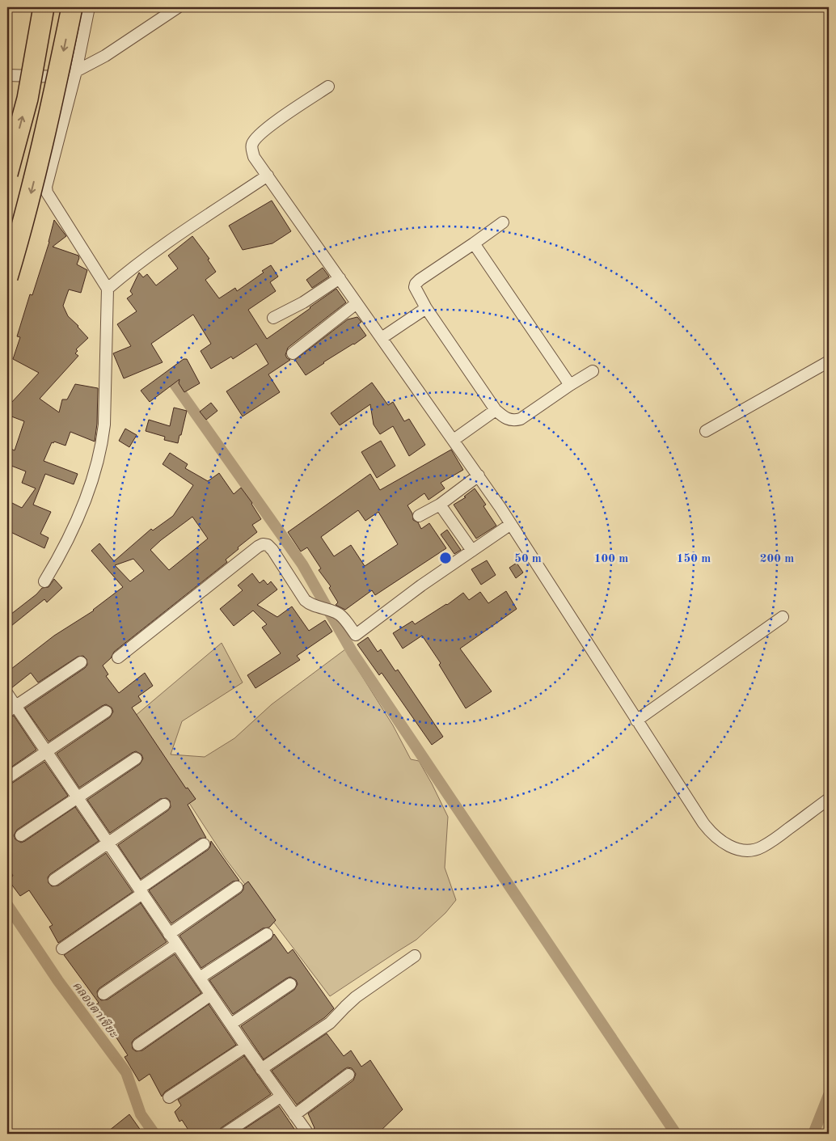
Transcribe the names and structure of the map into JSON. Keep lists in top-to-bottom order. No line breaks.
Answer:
{"water":["คลองตาเซียะ"],"rings":["50 m","100 m","150 m","200 m"]}
